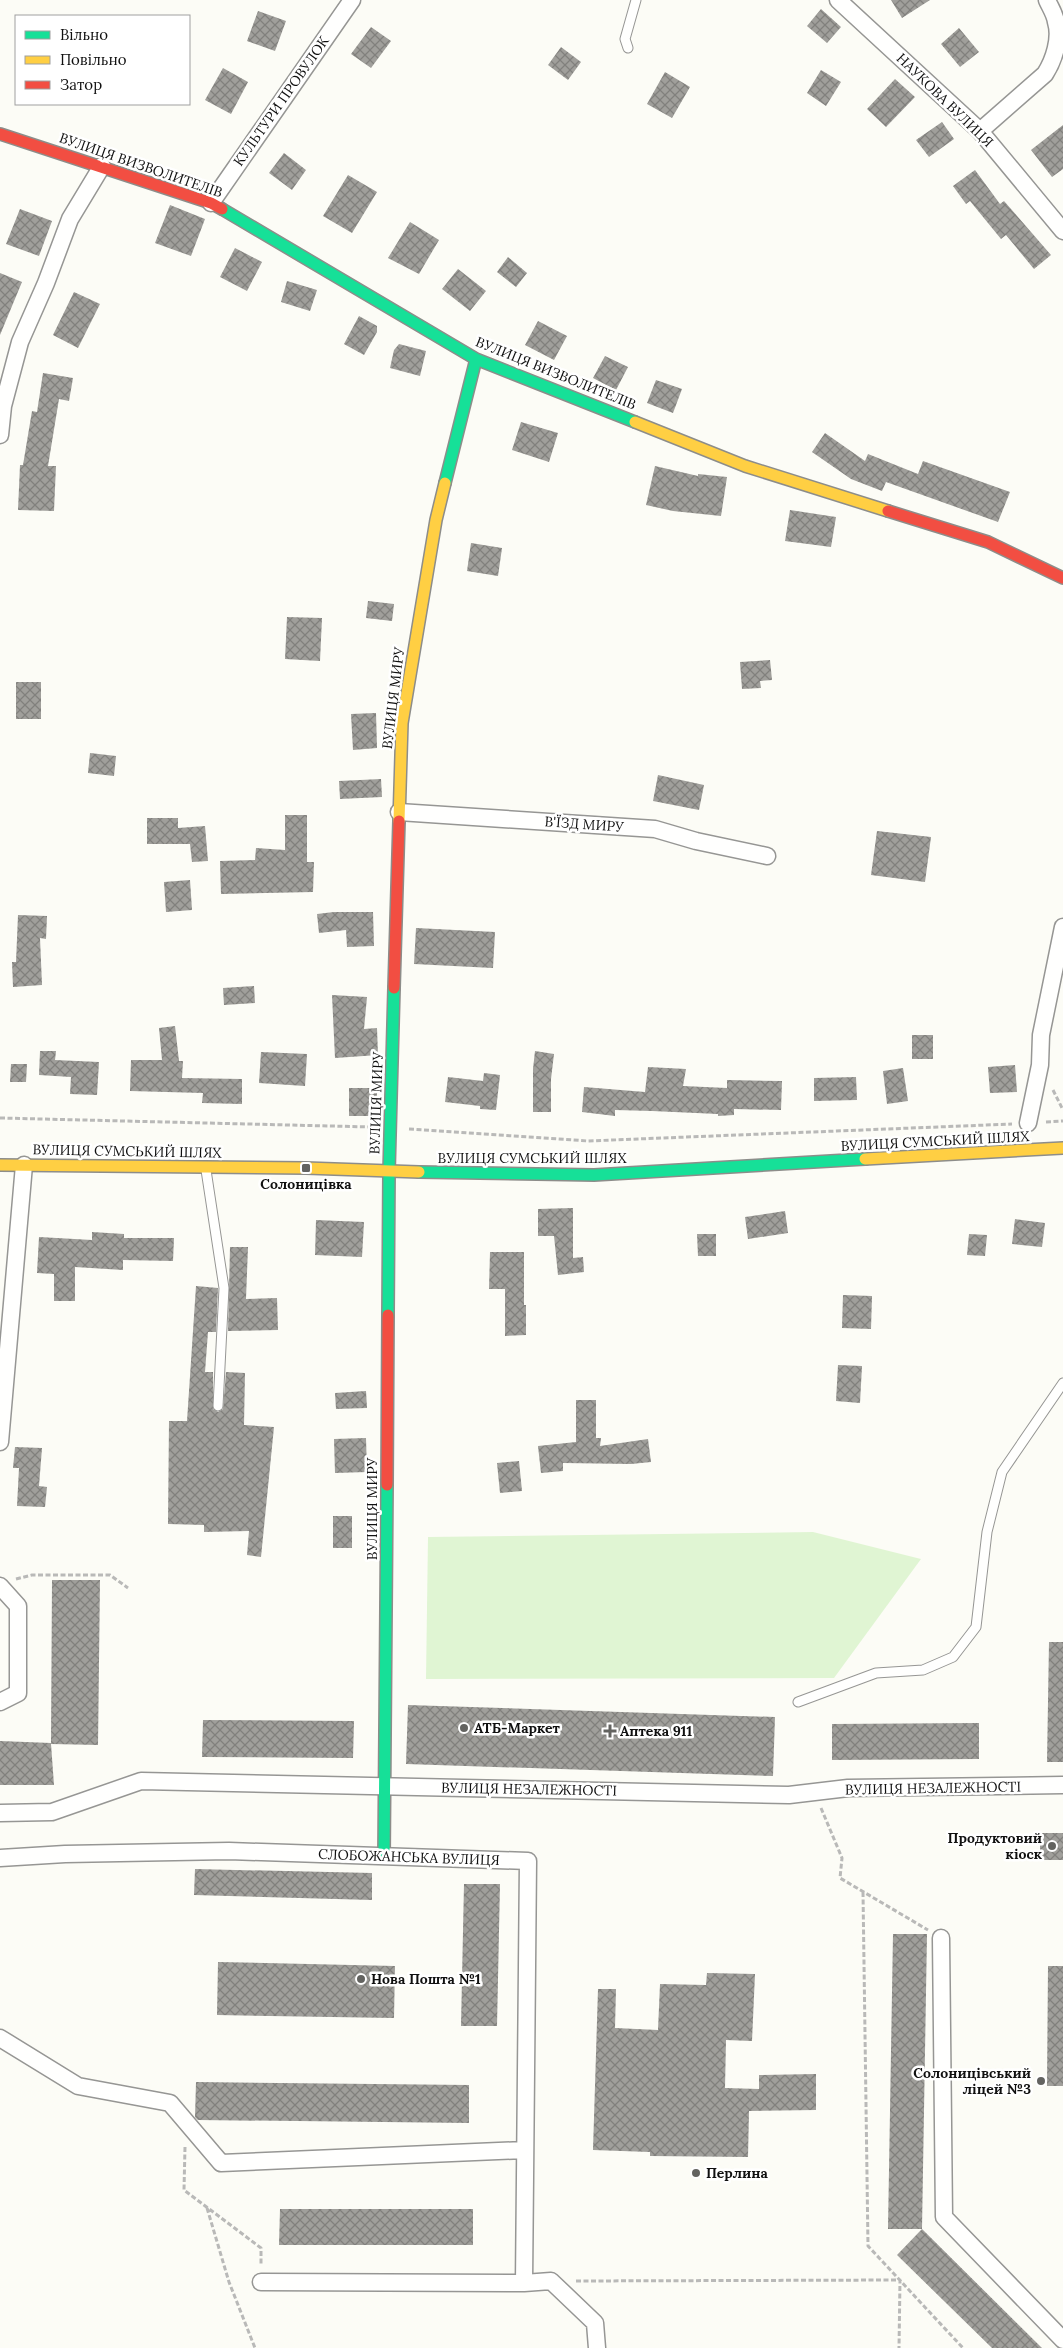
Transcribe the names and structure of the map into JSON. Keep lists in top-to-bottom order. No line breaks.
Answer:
{"streets":{"street":["НАУКОВА ВУЛИЦЯ","КУЛЬТУРИ ПРОВУЛОК","ВУЛИЦЯ ВИЗВОЛИТЕЛІВ","ВУЛИЦЯ МИРУ","В'ЇЗД МИРУ","ВУЛИЦЯ СУМСЬКИЙ ШЛЯХ","ВУЛИЦЯ НЕЗАЛЕЖНОСТІ","СЛОБОЖАНСЬКА ВУЛИЦЯ"]},"crossings":[["КУЛЬТУРИ ПРОВУЛОК","ВУЛИЦЯ ВИЗВОЛИТЕЛІВ"],["ВУЛИЦЯ ВИЗВОЛИТЕЛІВ","ВУЛИЦЯ МИРУ"],["ВУЛИЦЯ МИРУ","В'ЇЗД МИРУ"],["ВУЛИЦЯ МИРУ","ВУЛИЦЯ СУМСЬКИЙ ШЛЯХ"],["ВУЛИЦЯ МИРУ","ВУЛИЦЯ НЕЗАЛЕЖНОСТІ"],["ВУЛИЦЯ МИРУ","СЛОБОЖАНСЬКА ВУЛИЦЯ"]],"places":{"transit":["Солоницівка"],"other":["АТБ-Маркет","Продуктовий кіоск","Нова Пошта №1","Солоницівський ліцей №3","Перлина"],"health":["Аптека 911"]},"legend":["Вільно","Повільно","Затор"]}
